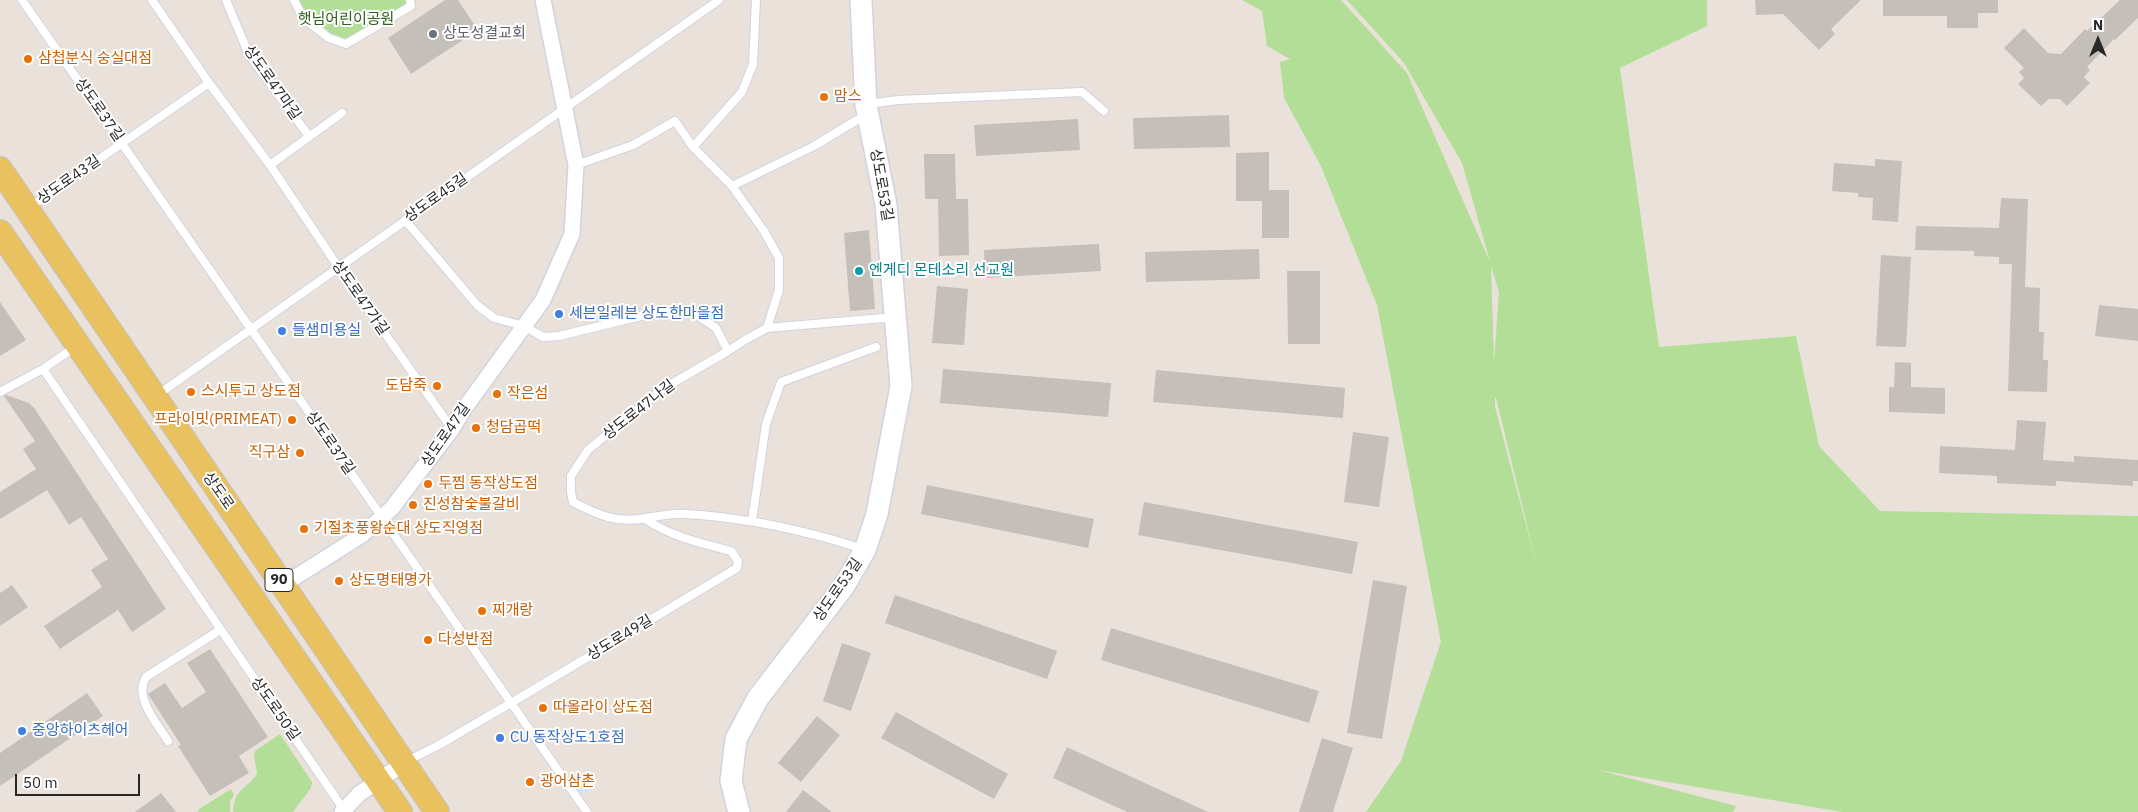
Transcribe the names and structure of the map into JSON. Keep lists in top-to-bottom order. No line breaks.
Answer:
{"streets":{"main road":["상도로","90"],"street":["상도로53길","상도로47길","상도로50길"],"lane":["상도로47마길","상도로37길","상도로43길","상도로45길","상도로47가길","상도로47나길","상도로49길"]},"crossings":[["상도로37길","상도로43길"],["상도로37길","상도로45길"],["상도로37길","상도로47길"],["상도로37길","상도로49길"],["상도로43길","상도로47가길"],["상도로43길","상도로"],["상도로53길","상도로47나길"],["상도로45길","상도로47가길"],["상도로45길","상도로47길"],["상도로45길","상도로"],["상도로47가길","상도로47길"],["상도로47나길","상도로49길"],["상도로47길","상도로"],["상도로","상도로49길"],["상도로","상도로50길"],["90","상도로50길"],["상도로49길","상도로50길"]],"parks":["햇님어린이공원"],"places":["상도성결교회","삼첩분식 숭실대점","맘스","엔게디 몬테소리 선교원","세븐일레븐 상도한마을점","들샘미용실","도담죽","스시투고 상도점","작은섬","프라이밋(PRIMEAT)","청담곱떡","직구삼","두찜 동작상도점","진성참숯불갈비","기절초풍왕순대 상도직영점","상도명태명가","찌개랑","다성반점","따올라이 상도점","중앙하이츠헤어","CU 동작상도1호점","광어삼촌"],"scale_bar":"50 m","north":"top"}
